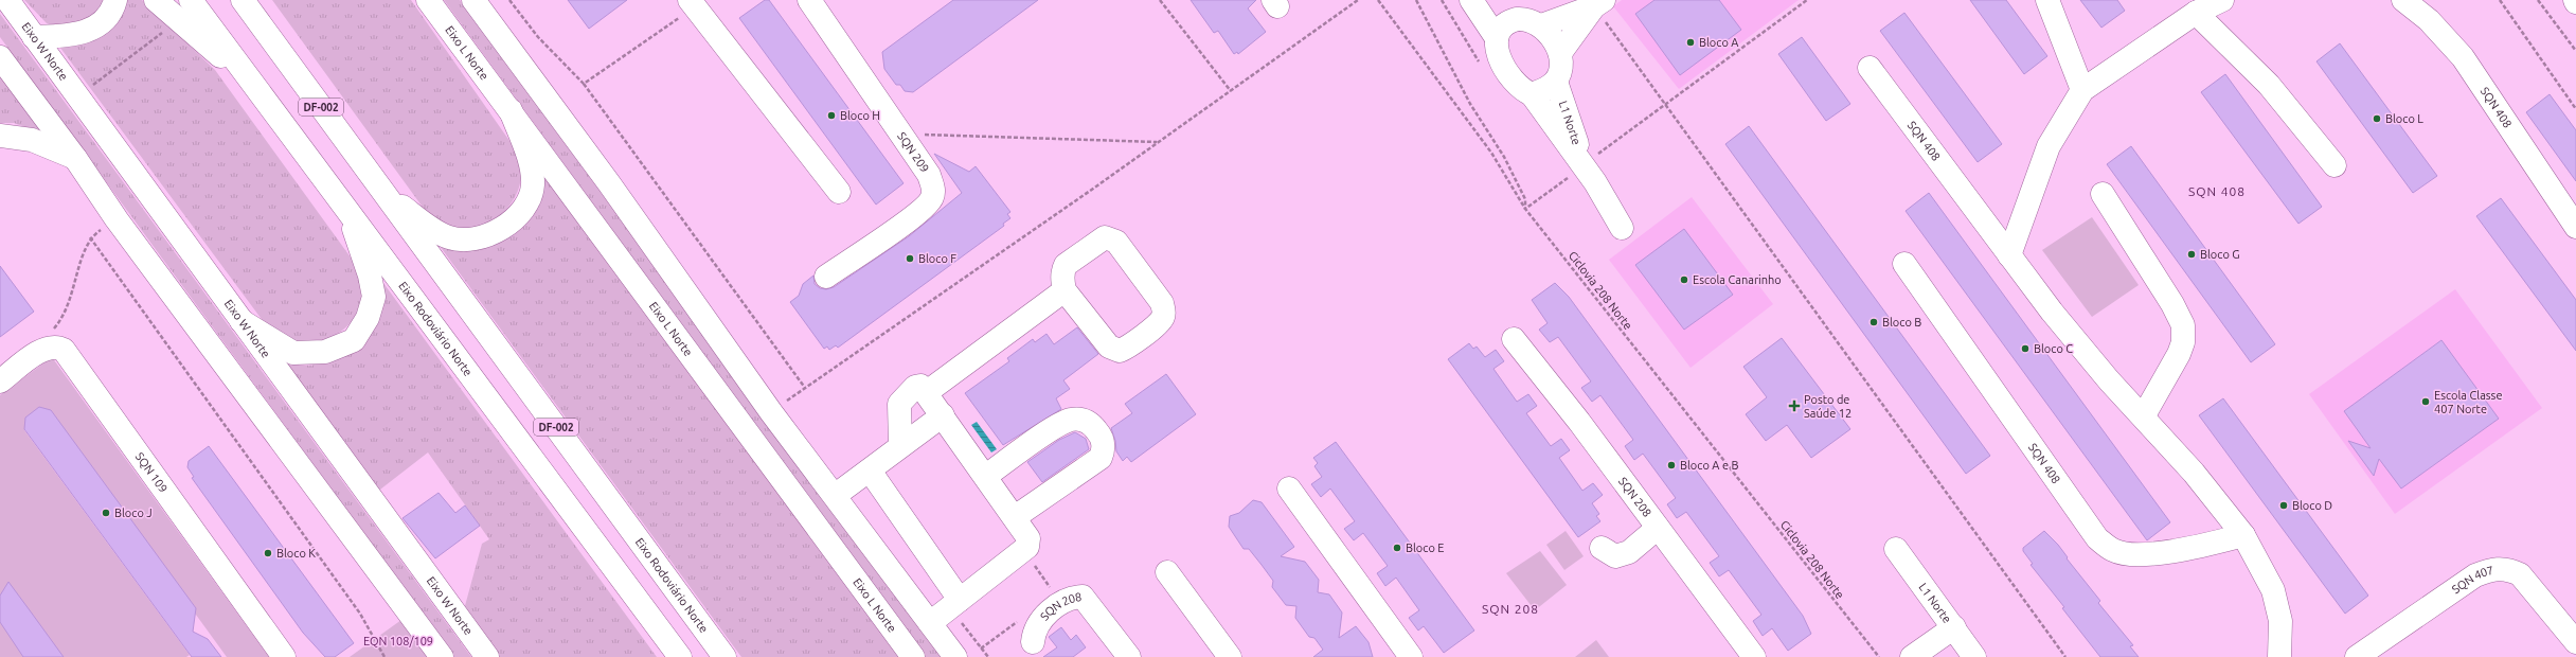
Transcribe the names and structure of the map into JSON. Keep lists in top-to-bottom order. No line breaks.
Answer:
{"streets":{"main road":["Eixo W Norte","Eixo L Norte","DF-002","SQN 408","L1 Norte","SQN 209","Eixo Rodoviário Norte","SQN 109","SQN 208","SQN 407"],"path":["Ciclovia 208 Norte"]},"districts":["SQN 408","SQN 208"],"parks":["EQN 108/109"],"places":{"other":["Bloco A","Bloco H","Bloco L","Bloco G","Bloco F","Escola Canarinho","Bloco B","Bloco C","Escola Classe 407 Norte","Bloco A e B","Bloco D","Bloco J","Bloco E","Bloco K"],"health":["Posto de Saúde 12"]}}
